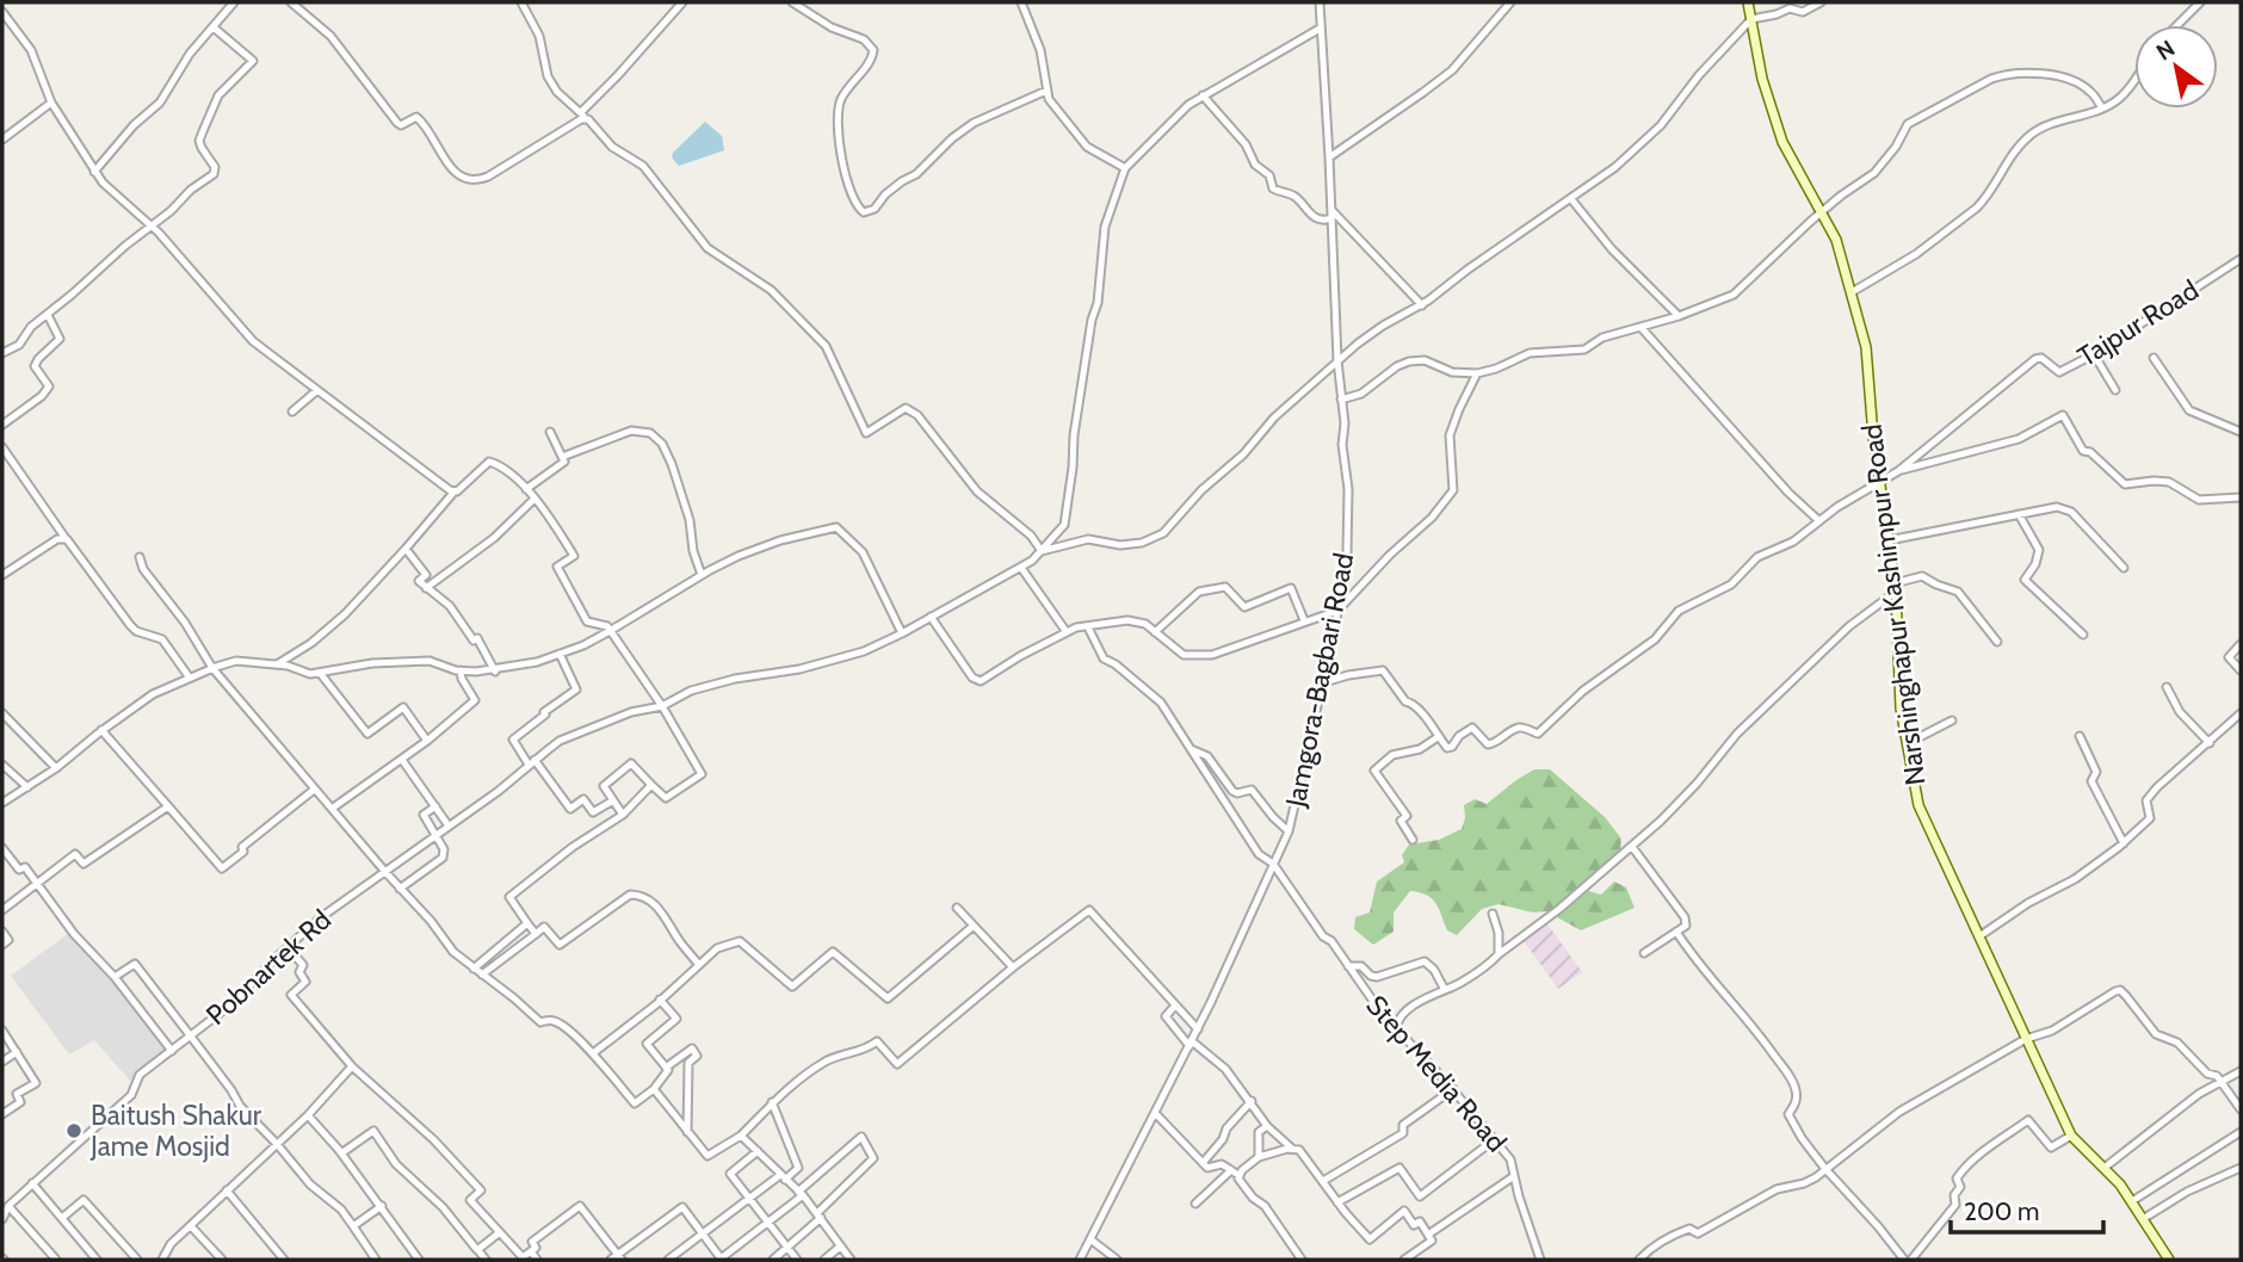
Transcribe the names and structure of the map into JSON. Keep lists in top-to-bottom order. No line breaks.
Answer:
{"streets":{"street":["Tajpur Road","Narshinghapur Kashimpur Road","Jamgora-Bagbari Road","Pobnartek Rd","Step Media Road"]},"crossings":[["Tajpur Road","Narshinghapur Kashimpur Road"],["Jamgora-Bagbari Road","Step Media Road"]],"places":["Baitush Shakur Jame Mosjid"],"scale_bar":"200 m","north":"top left"}
